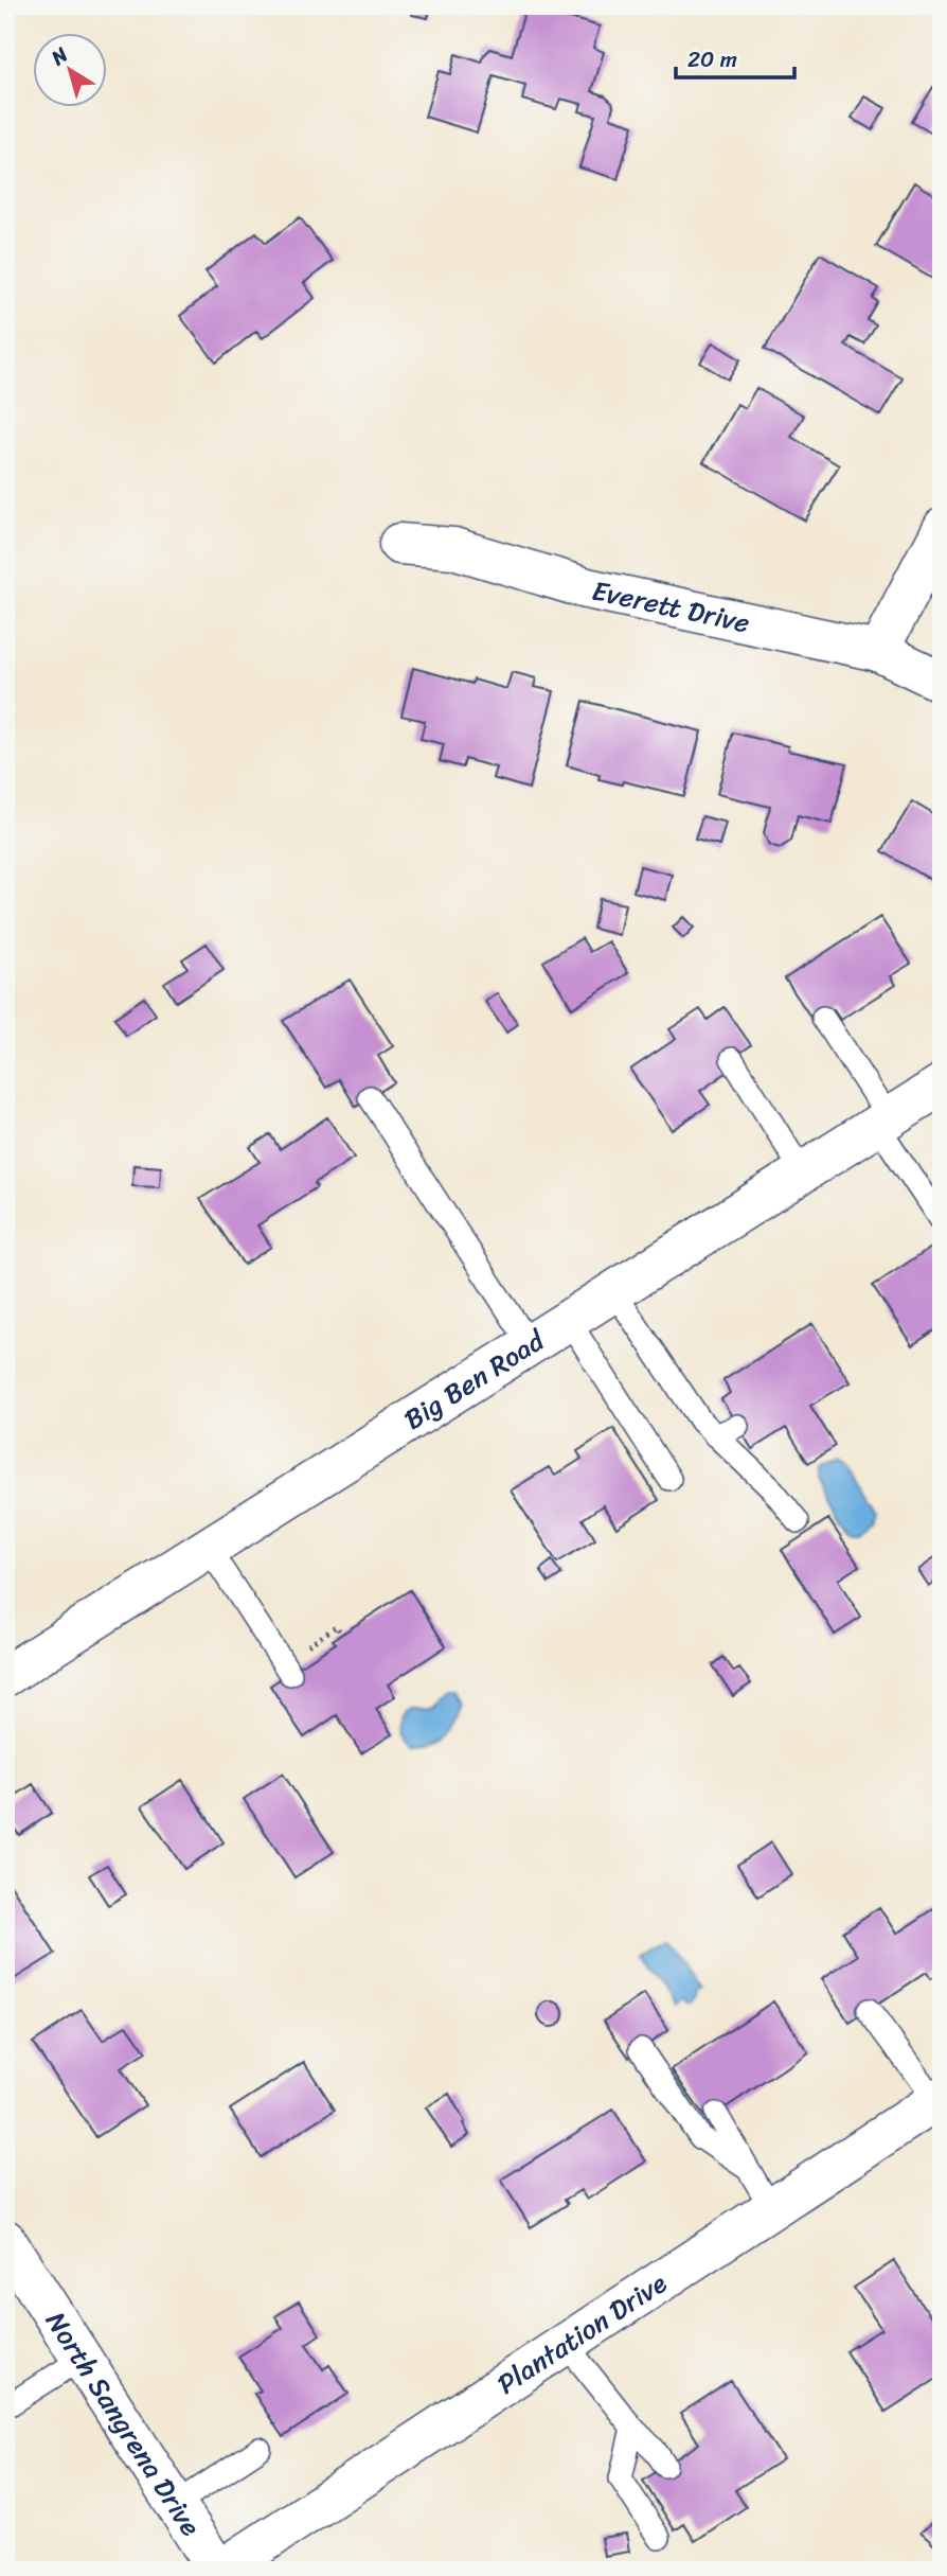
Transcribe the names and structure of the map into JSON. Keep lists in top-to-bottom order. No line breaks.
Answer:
{"streets":{"street":["Everett Drive","Big Ben Road","Plantation Drive","North Sangrena Drive"]},"crossings":[["Plantation Drive","North Sangrena Drive"]],"scale_bar":"20 m","north":"top left"}
